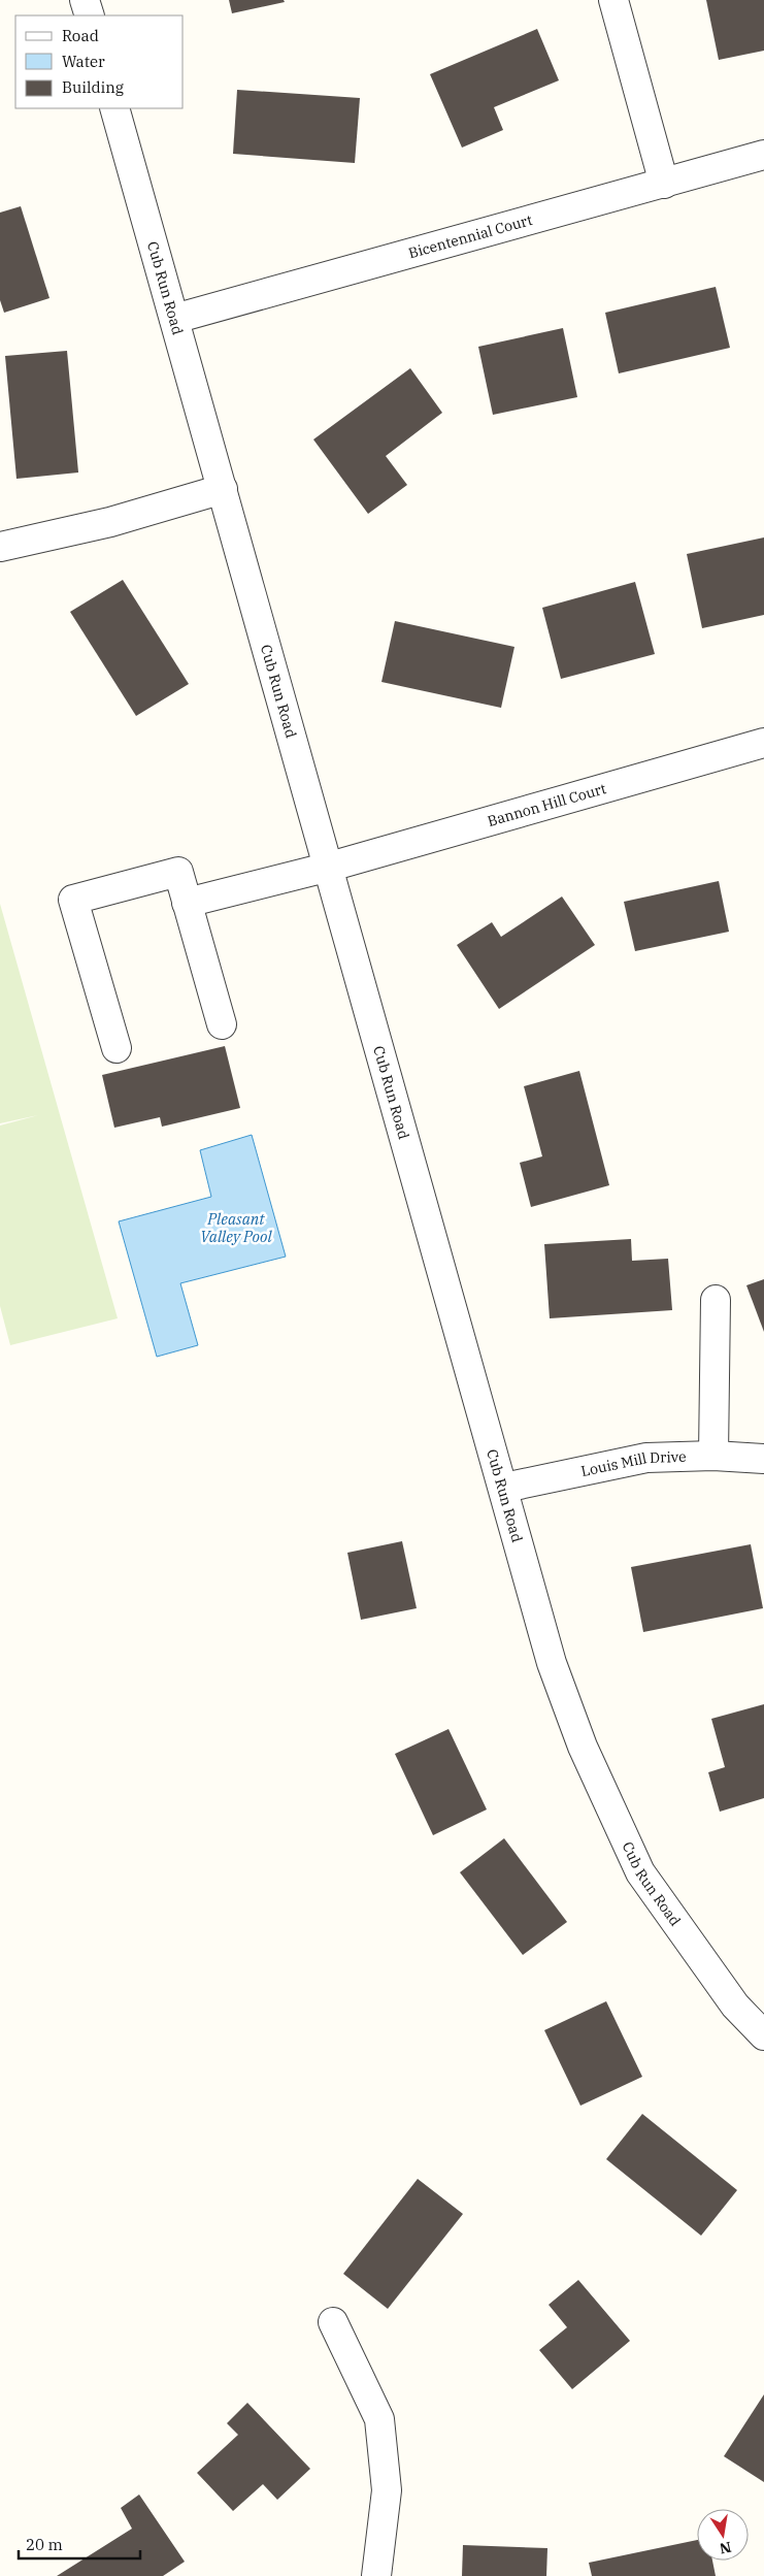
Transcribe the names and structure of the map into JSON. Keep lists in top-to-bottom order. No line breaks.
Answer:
{"streets":{"street":["Bicentennial Court","Cub Run Road","Bannon Hill Court","Louis Mill Drive"]},"crossings":[["Bicentennial Court","Cub Run Road"],["Cub Run Road","Bannon Hill Court"],["Cub Run Road","Louis Mill Drive"]],"water":["Pleasant Valley Pool"],"legend":["Road","Water","Building"],"scale_bar":"20 m","north":"bottom"}
